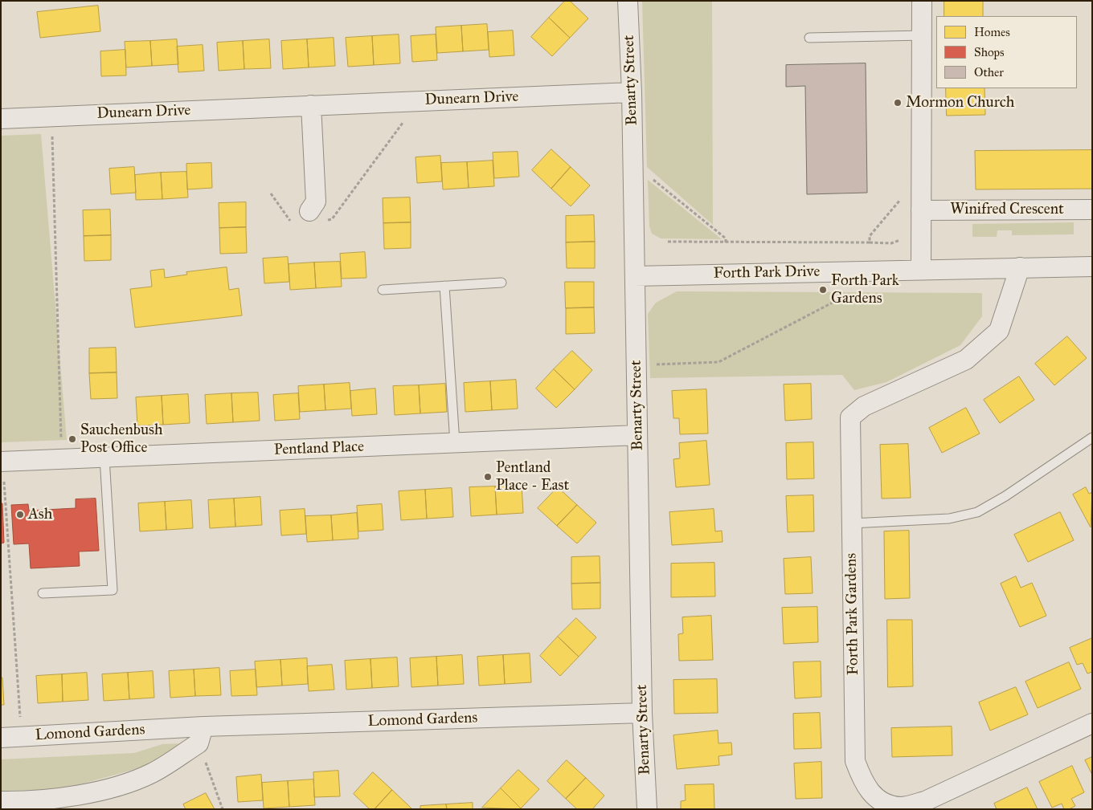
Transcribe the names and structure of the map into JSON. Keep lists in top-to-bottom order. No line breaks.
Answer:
{"streets":{"street":["Benarty Street","Dunearn Drive","Winifred Crescent","Forth Park Drive","Pentland Place","Forth Park Gardens","Lomond Gardens"]},"crossings":[["Benarty Street","Dunearn Drive"],["Benarty Street","Forth Park Drive"],["Benarty Street","Pentland Place"],["Benarty Street","Lomond Gardens"],["Forth Park Drive","Forth Park Gardens"]],"places":["Mormon Church","Forth Park Gardens","Sauchenbush Post Office","Pentland Place - East","Ash"],"legend":["Homes","Shops","Other"]}
